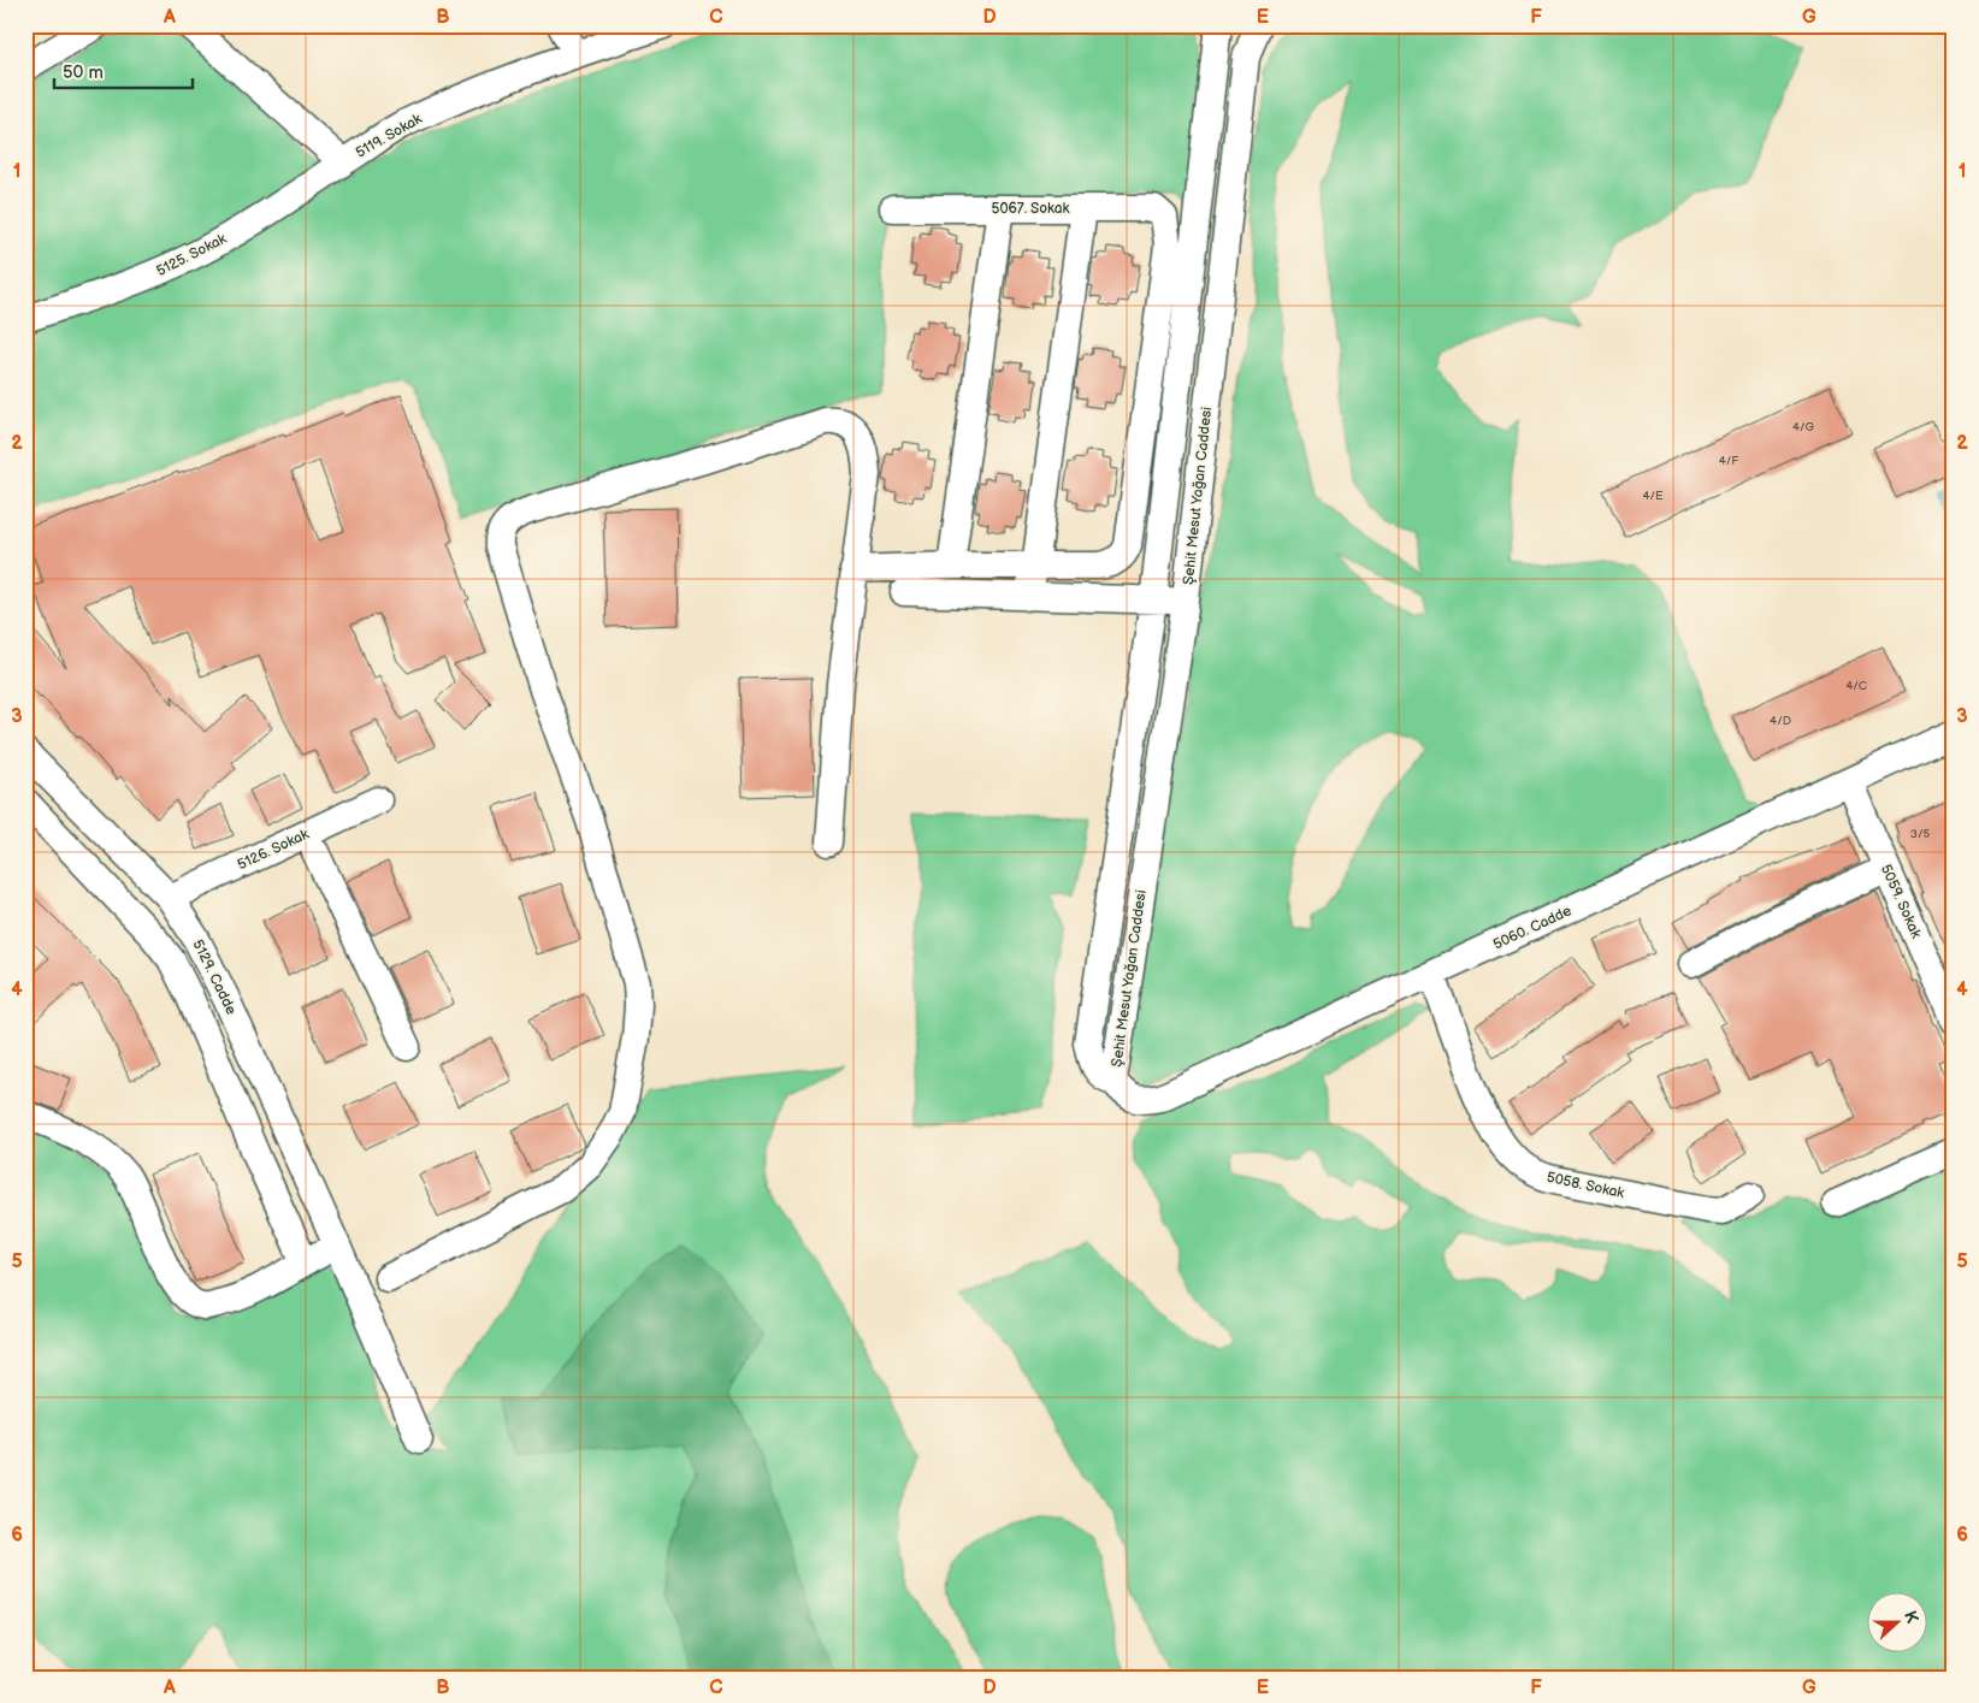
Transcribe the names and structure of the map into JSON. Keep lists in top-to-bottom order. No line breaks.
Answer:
{"streets":{"street":["5119. Sokak","5067. Sokak","5125. Sokak","Şehit Mesut Yağan Caddesi","5126. Sokak","5059. Sokak","5060. Cadde","5129. Cadde","5058. Sokak"]},"crossings":[["5119. Sokak","5125. Sokak"],["Şehit Mesut Yağan Caddesi","5060. Cadde"],["5126. Sokak","5129. Cadde"],["5059. Sokak","5060. Cadde"],["5060. Cadde","5058. Sokak"]],"house_numbers":["4/G","4/F","4/E","4/C","4/D","3/5"],"scale_bar":"50 m","north":"right","grid":{"columns":["A","B","C","D","E","F","G"],"rows":["1","2","3","4","5","6"]}}
